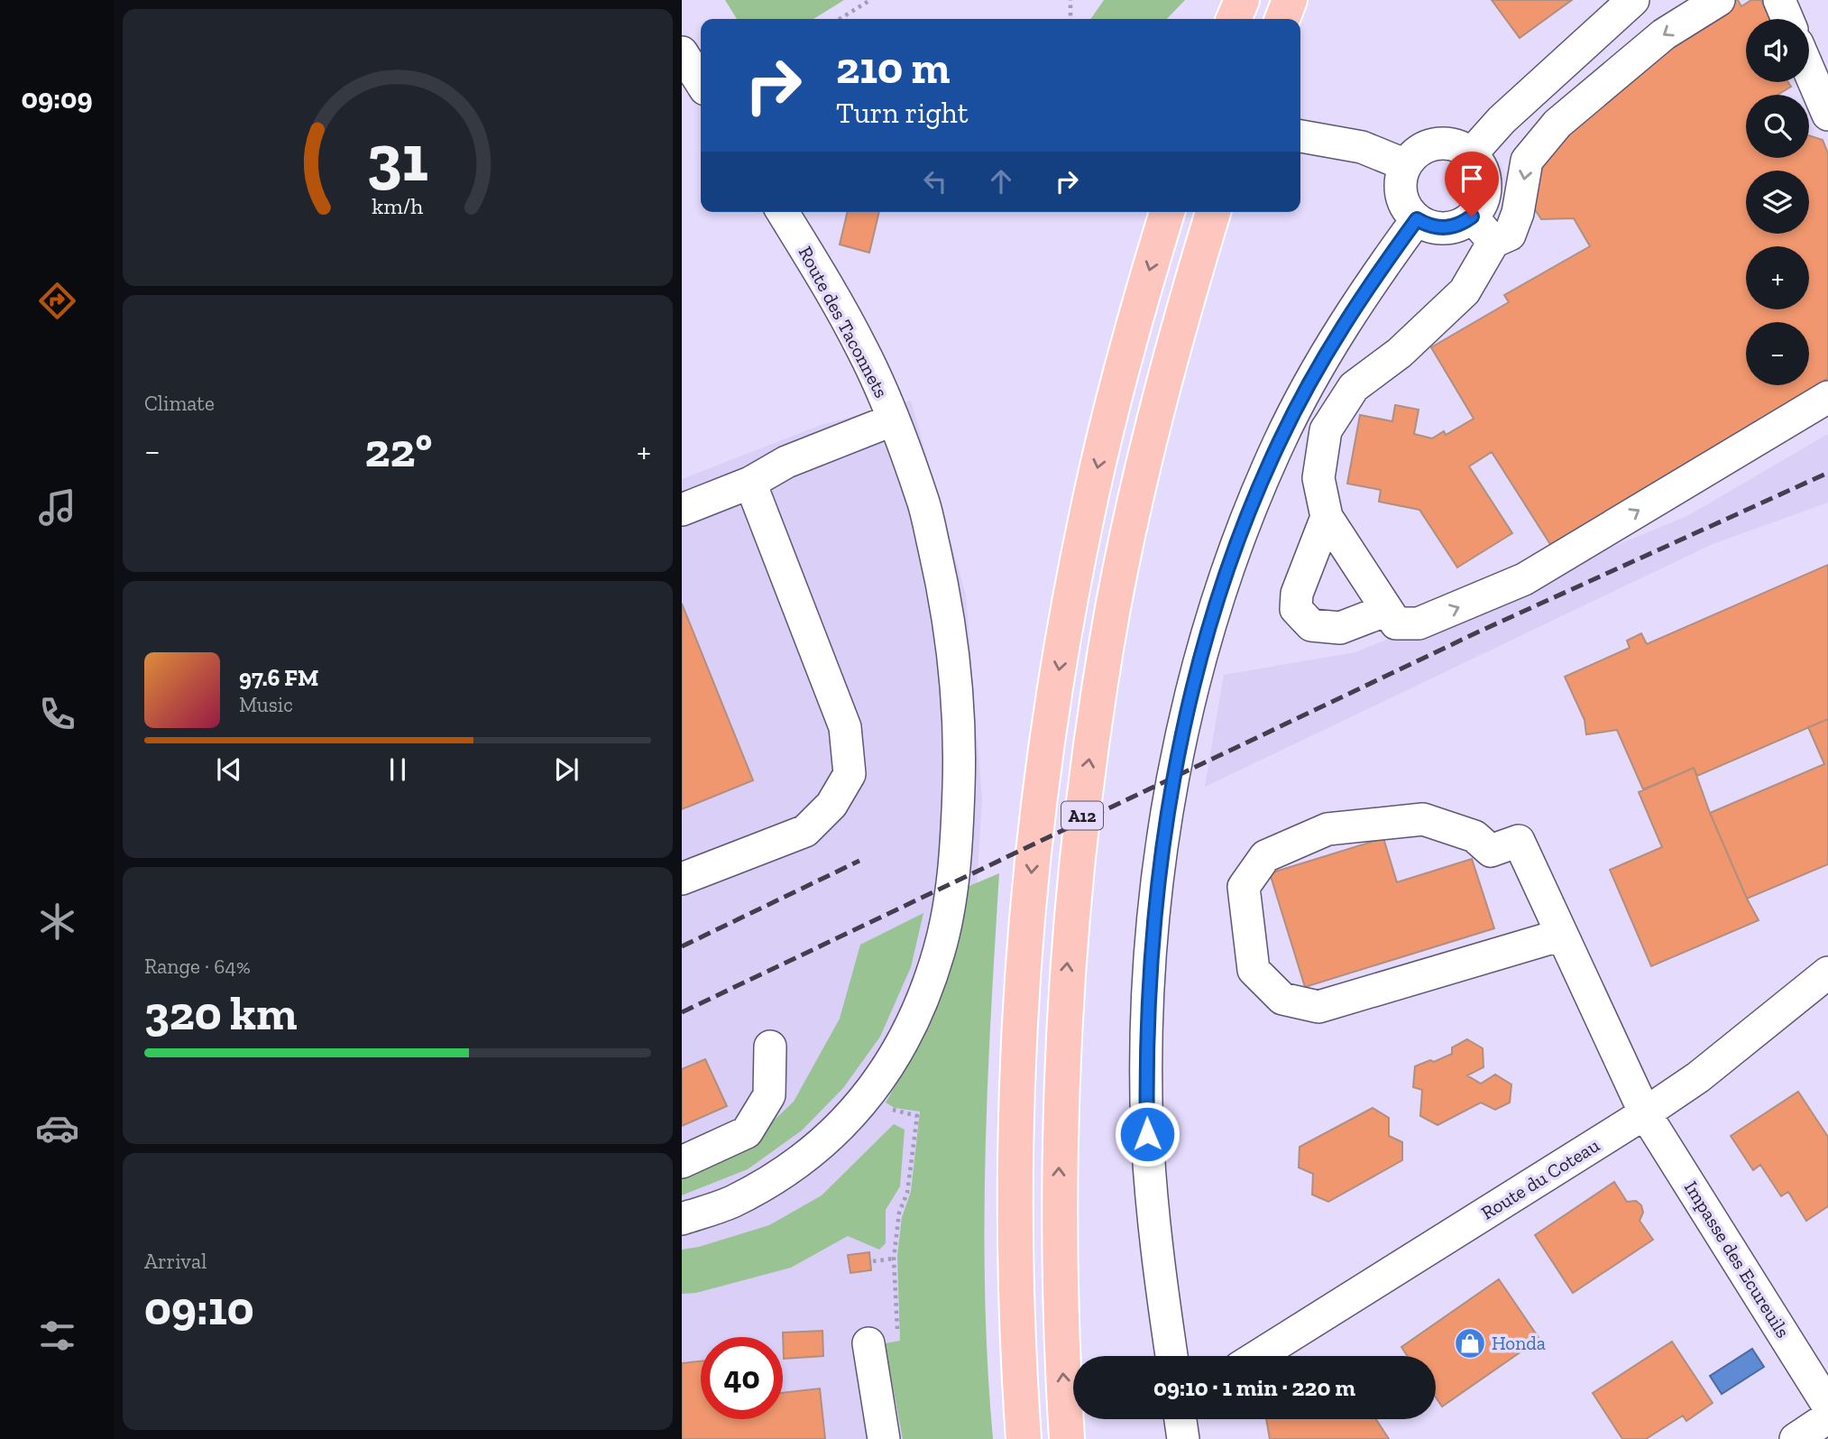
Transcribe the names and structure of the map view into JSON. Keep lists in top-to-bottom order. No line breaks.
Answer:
{"streets":{"highway":["A12"],"street":["Route des Taconnets","Route du Coteau","Impasse des Ecureuils"]},"crossings":[["Route du Coteau","Impasse des Ecureuils"]],"places":{"shop":["Honda"]},"page":{"tabs":"09:09","map_buttons":["+","−"],"turn":["210 m","Turn right"],"tile":["Climate",["Range · 64%","320 km"],["Arrival","09:10"]],"heat":["−","22°","+"],"song":["97.6 FM","Music"],"limit":"40","trip":"09:10 · 1 min · 220 m","gauge":["31","km/h"]}}
